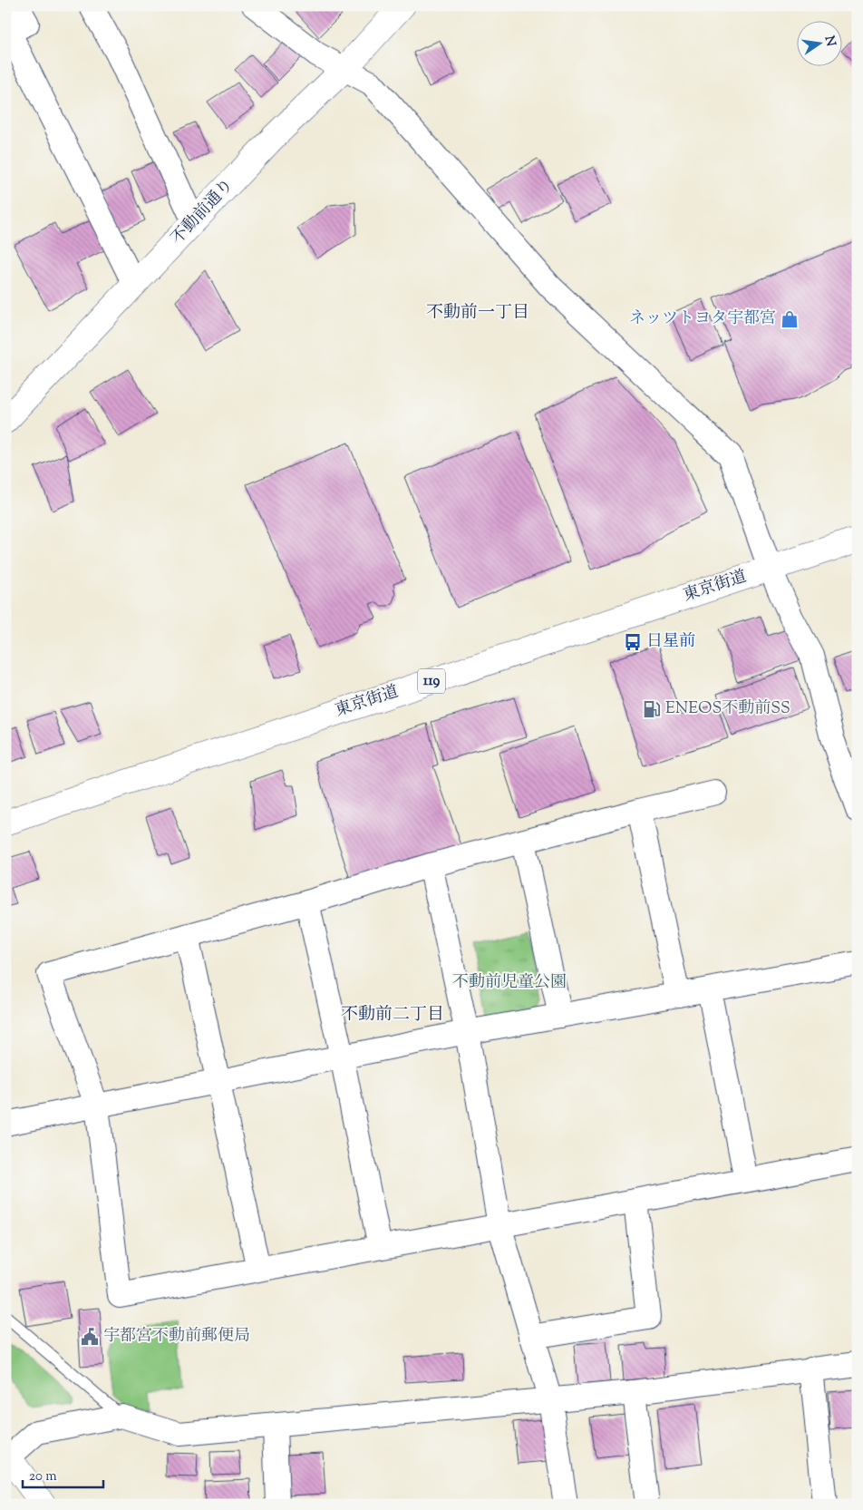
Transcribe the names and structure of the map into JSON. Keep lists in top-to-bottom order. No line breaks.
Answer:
{"streets":{"main road":["不動前通り","東京街道","119"]},"districts":["不動前一丁目","不動前二丁目"],"parks":["不動前児童公園"],"places":{"shop":["ネッツトヨタ宇都宮"],"bus stop":["日星前"],"fuel station":["ENEOS不動前SS"],"public building":["宇都宮不動前郵便局"]},"scale_bar":"20 m","north":"right"}
